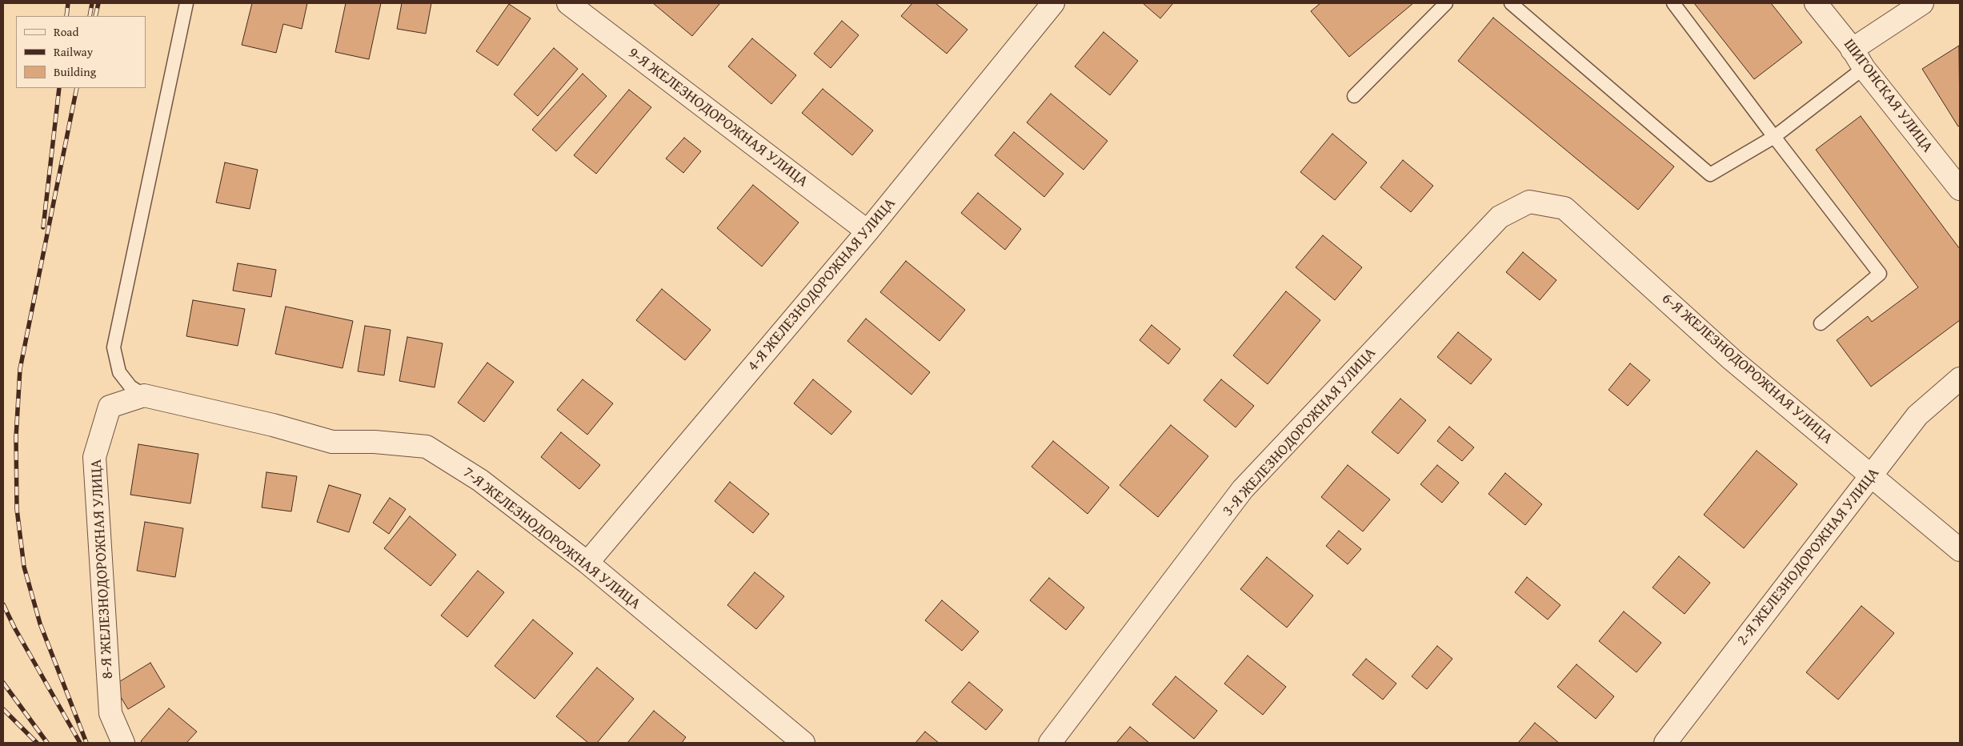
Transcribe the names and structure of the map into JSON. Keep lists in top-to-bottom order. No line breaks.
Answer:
{"streets":{"street":["ШИГОНСКАЯ УЛИЦА","9-Я ЖЕЛЕЗНОДОРОЖНАЯ УЛИЦА","4-Я ЖЕЛЕЗНОДОРОЖНАЯ УЛИЦА","6-Я ЖЕЛЕЗНОДОРОЖНАЯ УЛИЦА","3-Я ЖЕЛЕЗНОДОРОЖНАЯ УЛИЦА","7-Я ЖЕЛЕЗНОДОРОЖНАЯ УЛИЦА","2-Я ЖЕЛЕЗНОДОРОЖНАЯ УЛИЦА","8-Я ЖЕЛЕЗНОДОРОЖНАЯ УЛИЦА"]},"crossings":[["9-Я ЖЕЛЕЗНОДОРОЖНАЯ УЛИЦА","4-Я ЖЕЛЕЗНОДОРОЖНАЯ УЛИЦА"],["4-Я ЖЕЛЕЗНОДОРОЖНАЯ УЛИЦА","7-Я ЖЕЛЕЗНОДОРОЖНАЯ УЛИЦА"],["6-Я ЖЕЛЕЗНОДОРОЖНАЯ УЛИЦА","3-Я ЖЕЛЕЗНОДОРОЖНАЯ УЛИЦА"],["6-Я ЖЕЛЕЗНОДОРОЖНАЯ УЛИЦА","2-Я ЖЕЛЕЗНОДОРОЖНАЯ УЛИЦА"],["7-Я ЖЕЛЕЗНОДОРОЖНАЯ УЛИЦА","8-Я ЖЕЛЕЗНОДОРОЖНАЯ УЛИЦА"]],"legend":["Road","Railway","Building"]}
